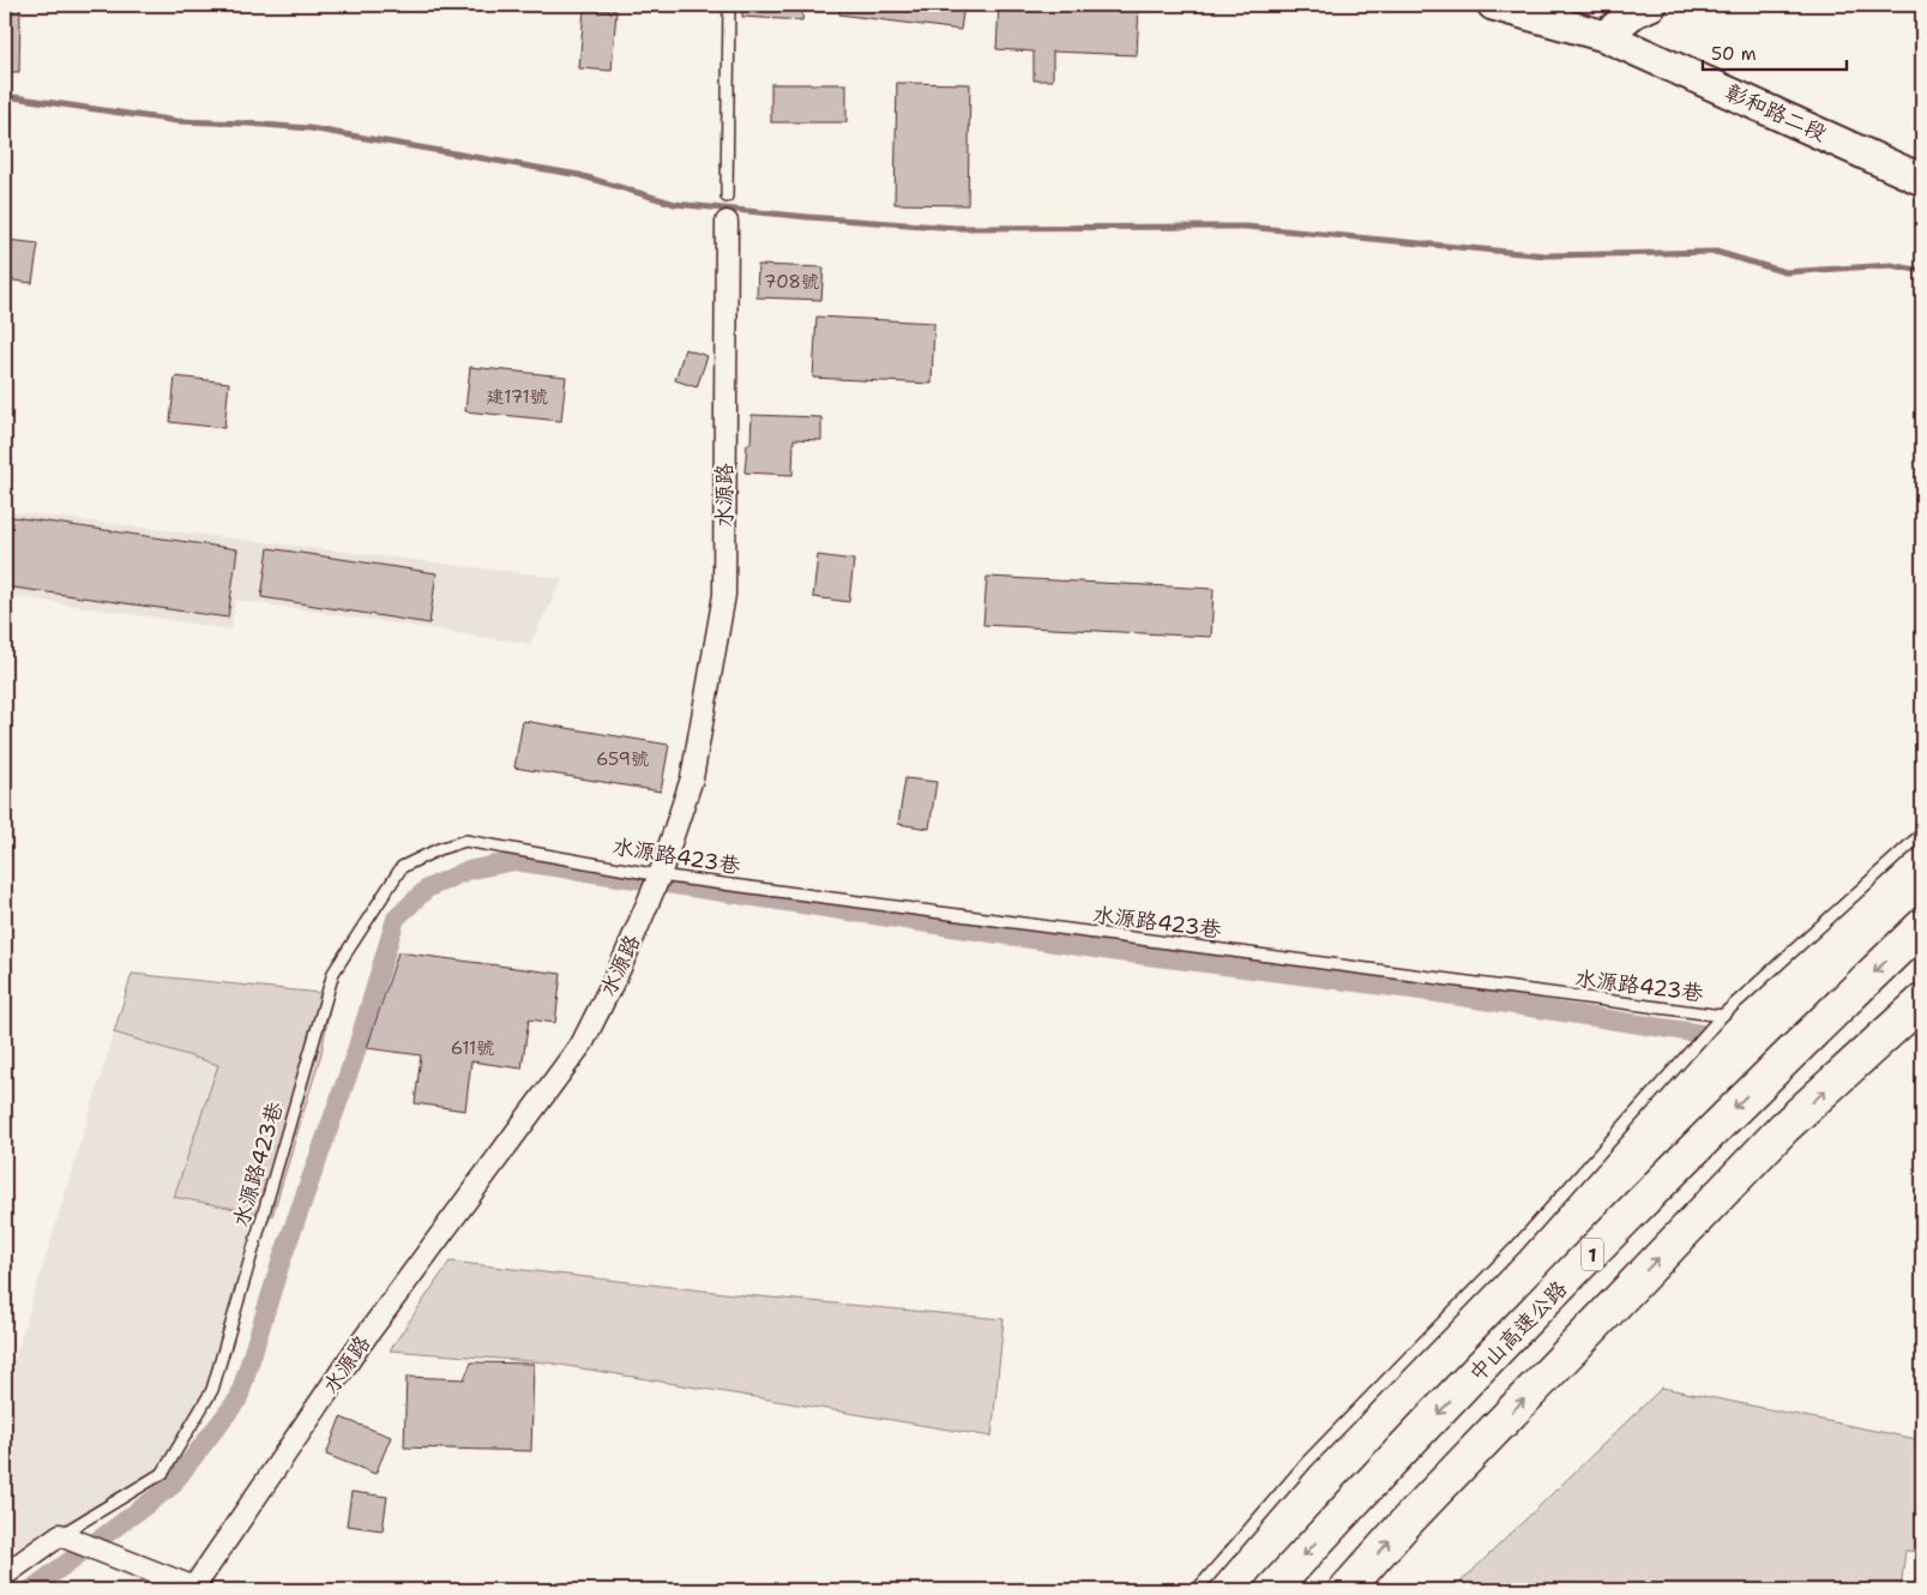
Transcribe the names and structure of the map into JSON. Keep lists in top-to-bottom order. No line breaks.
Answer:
{"streets":{"highway":["1","中山高速公路"],"street":["彰和路二段","水源路"],"lane":["水源路423巷"]},"crossings":[["水源路","水源路423巷"]],"house_numbers":["708號","建171號","659號","611號"],"scale_bar":"50 m"}
